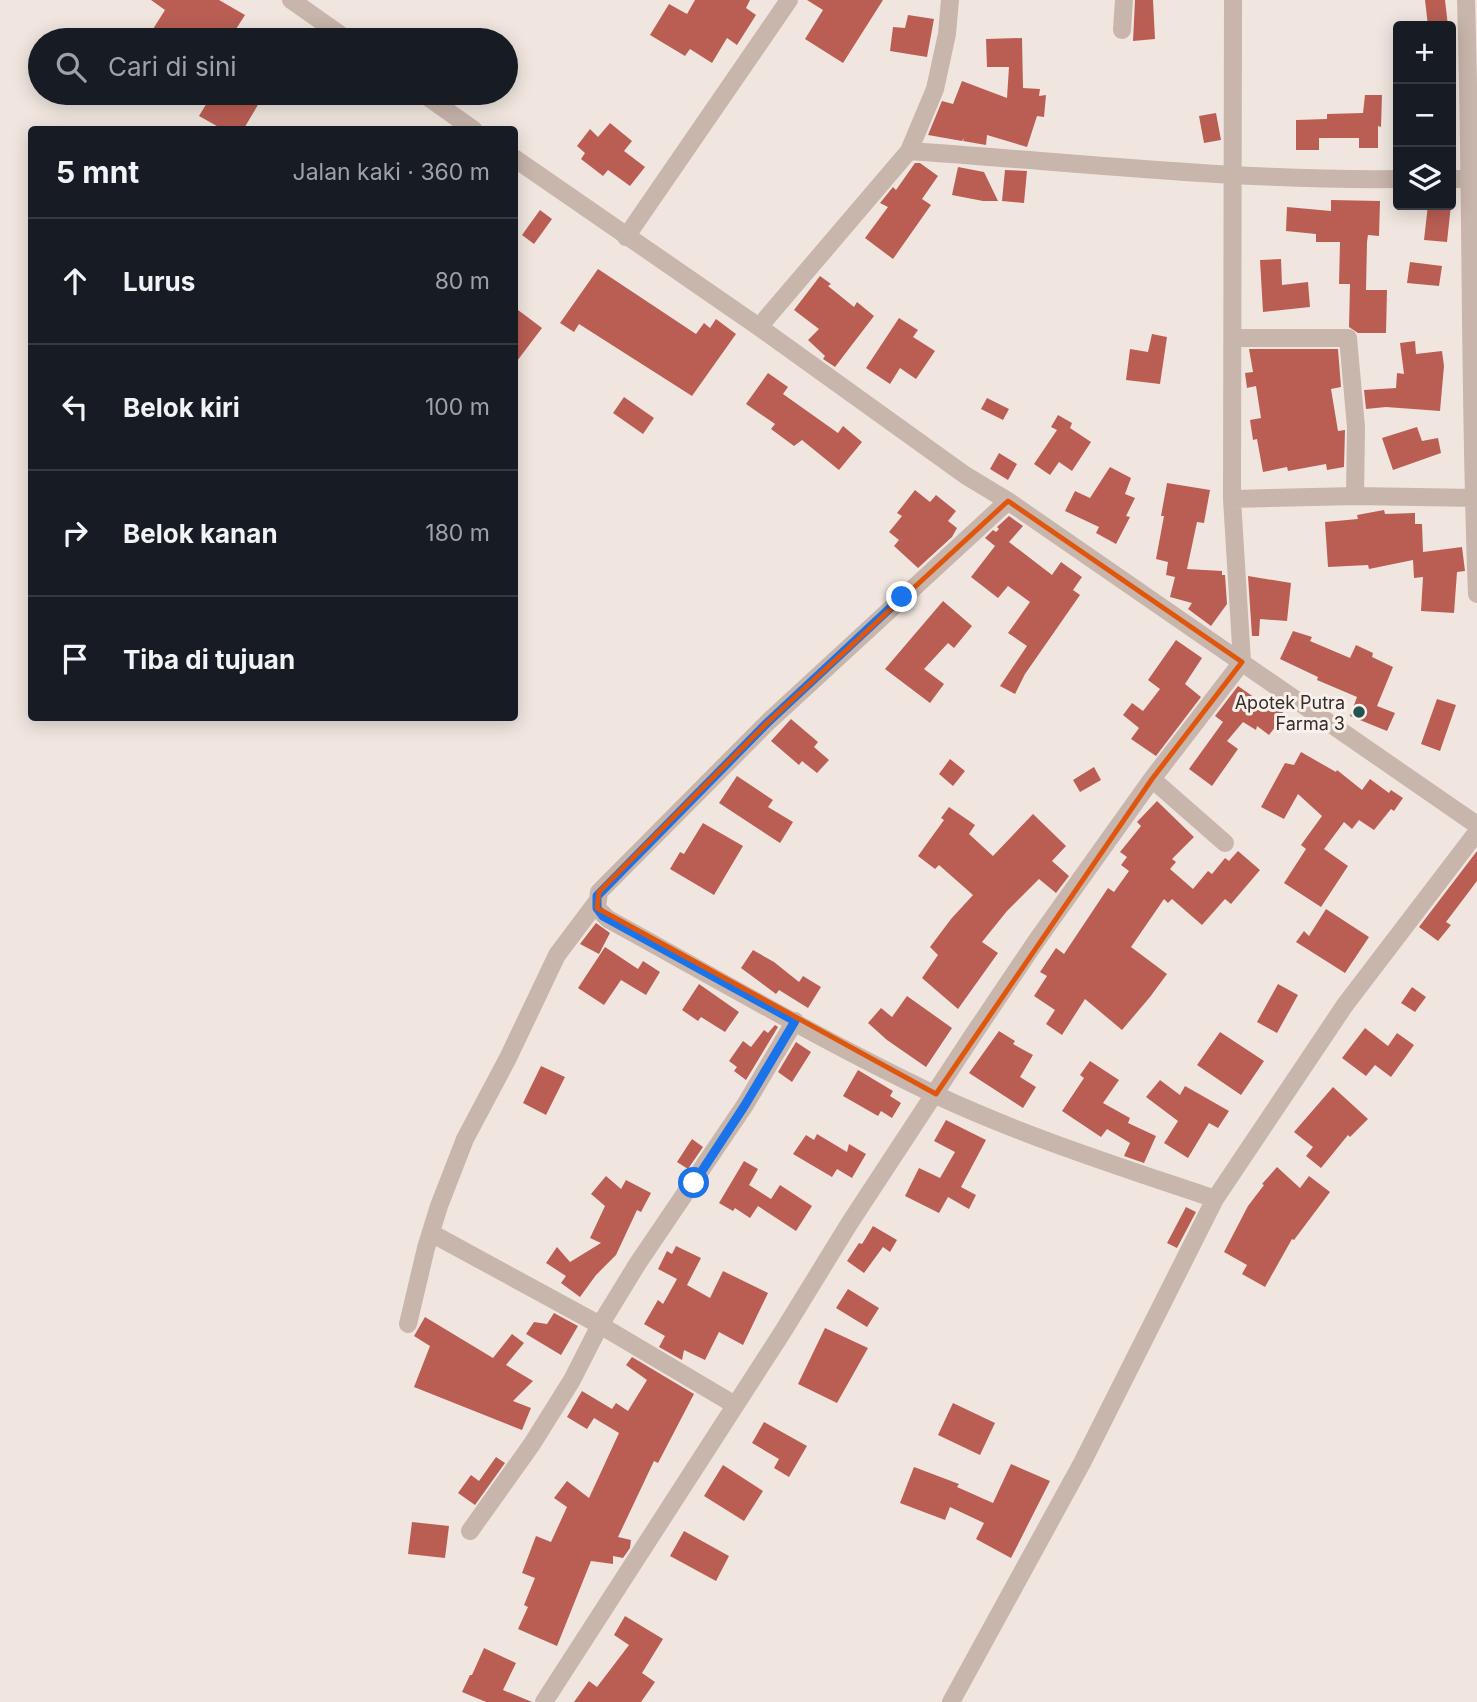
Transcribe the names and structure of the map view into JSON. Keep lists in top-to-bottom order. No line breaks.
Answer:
{"places":["Apotek Putra Farma 3"],"page":{"map_buttons":["+","−"],"search":"Cari di sini","heading":["5 mnt","Jalan kaki · 360 m"],"list":[["Lurus","80 m"],["Belok kiri","100 m"],["Belok kanan","180 m"],"Tiba di tujuan"]}}
